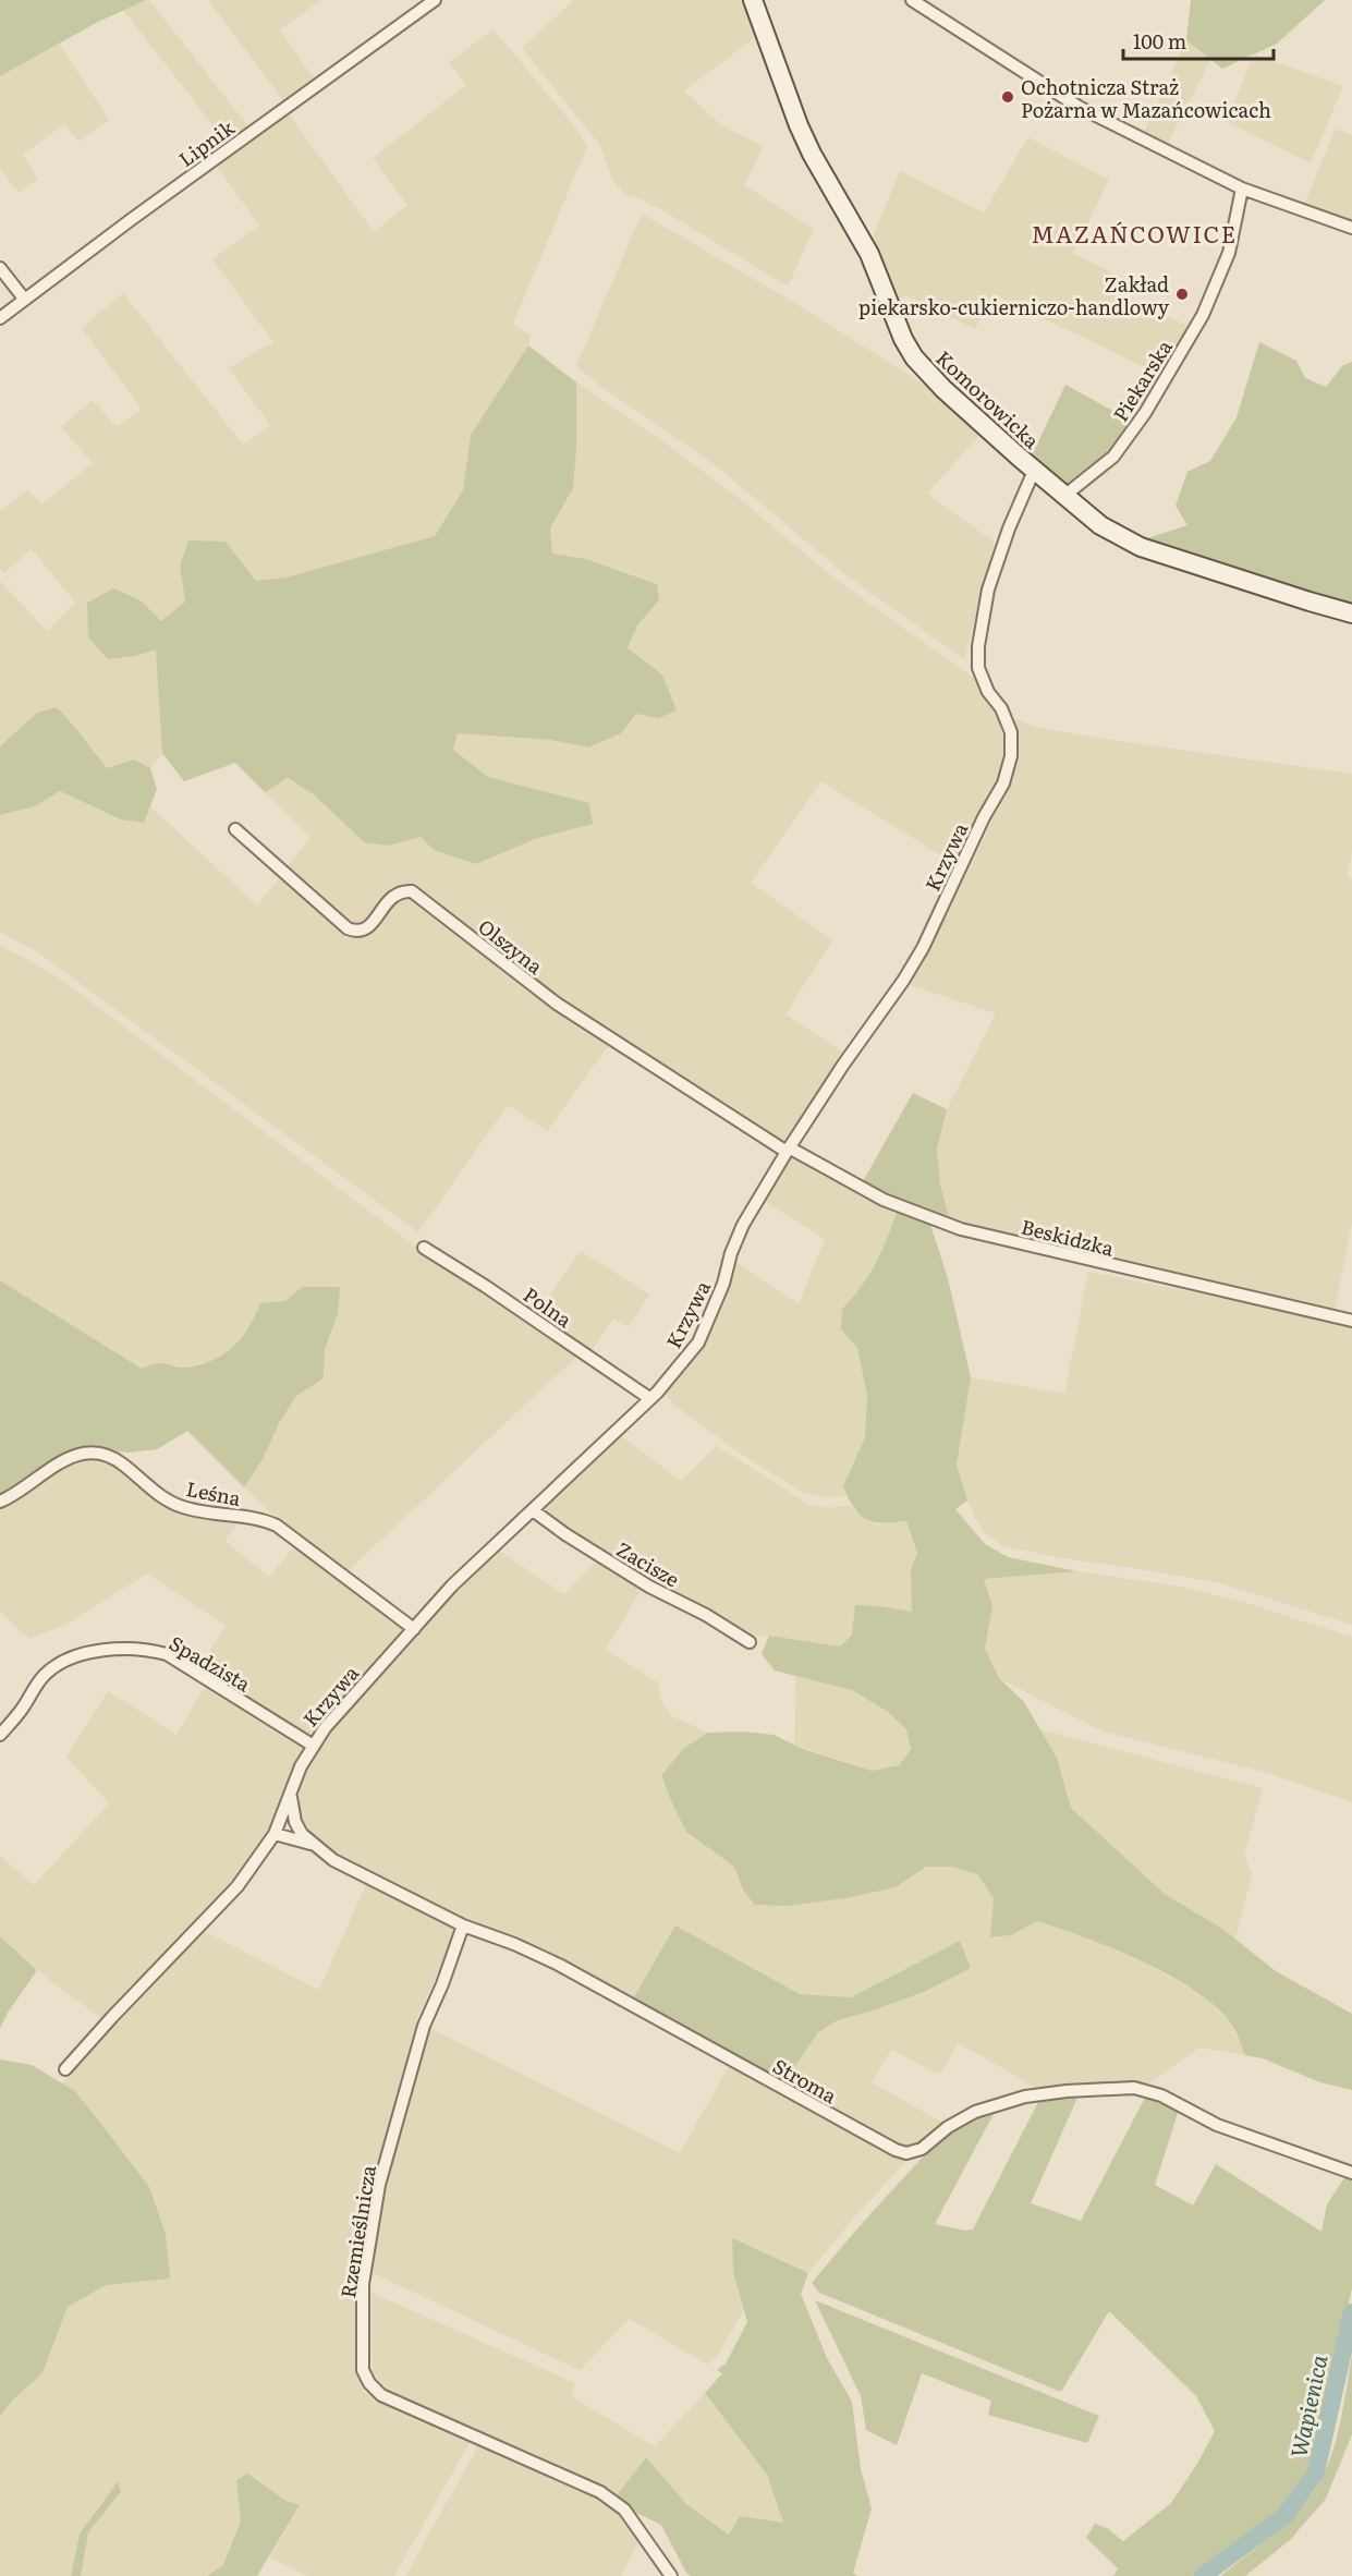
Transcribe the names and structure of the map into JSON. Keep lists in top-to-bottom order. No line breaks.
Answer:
{"streets":{"street":["Lipnik","Piekarska","Komorowicka","Krzywa","Olszyna","Beskidzka","Polna","Leśna","Zacisze","Spadzista","Stroma","Rzemieślnicza"]},"crossings":[["Piekarska","Komorowicka"],["Komorowicka","Krzywa"],["Krzywa","Olszyna"],["Krzywa","Beskidzka"],["Krzywa","Polna"],["Krzywa","Leśna"],["Krzywa","Zacisze"],["Krzywa","Spadzista"],["Krzywa","Stroma"],["Olszyna","Beskidzka"],["Stroma","Rzemieślnicza"]],"districts":["MAZAŃCOWICE"],"water":["Wapienica"],"places":["Ochotnicza Straż Pożarna w Mazańcowicach","Zakład piekarsko-cukierniczo-handlowy"],"scale_bar":"100 m"}
